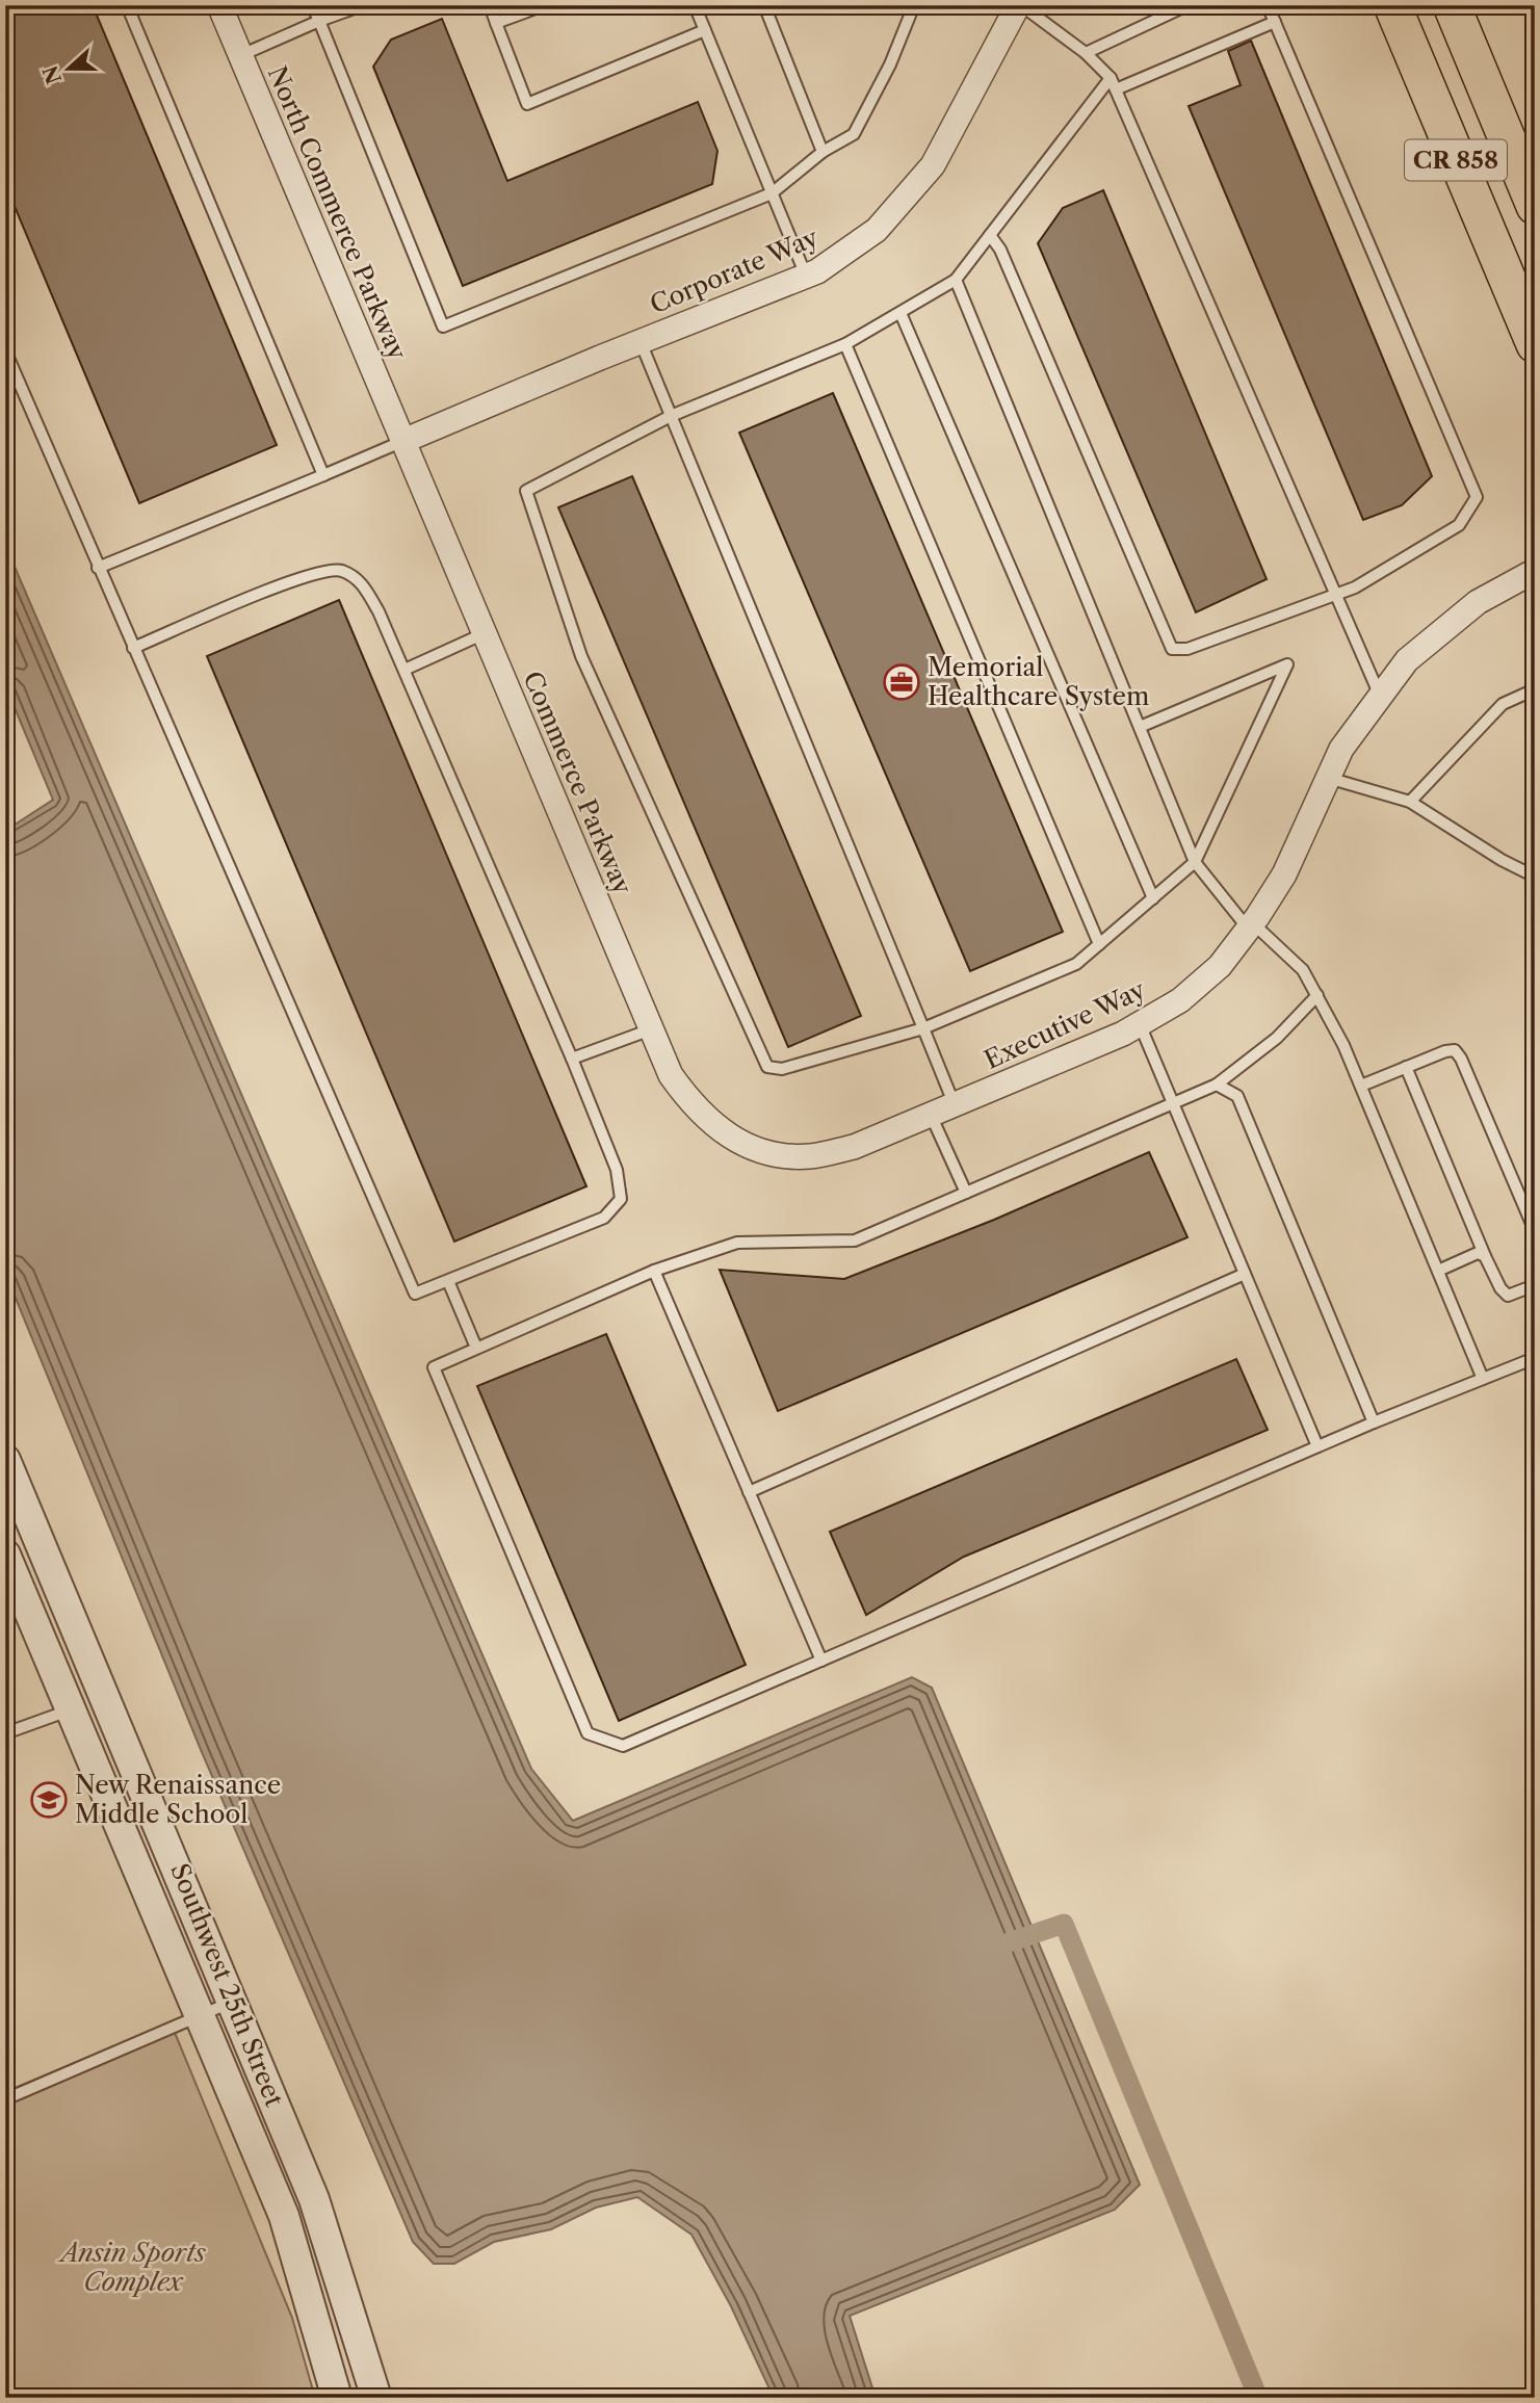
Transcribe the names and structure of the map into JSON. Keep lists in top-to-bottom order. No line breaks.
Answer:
{"streets":{"main road":["CR 858"],"street":["North Commerce Parkway","Corporate Way","Commerce Parkway","Executive Way","Southwest 25th Street"]},"crossings":[["North Commerce Parkway","Corporate Way"],["North Commerce Parkway","Commerce Parkway"],["Corporate Way","Commerce Parkway"],["Commerce Parkway","Executive Way"]],"parks":["Ansin Sports Complex"],"places":{"office":["Memorial Healthcare System"],"school or university":["New Renaissance Middle School"]},"north":"left"}
